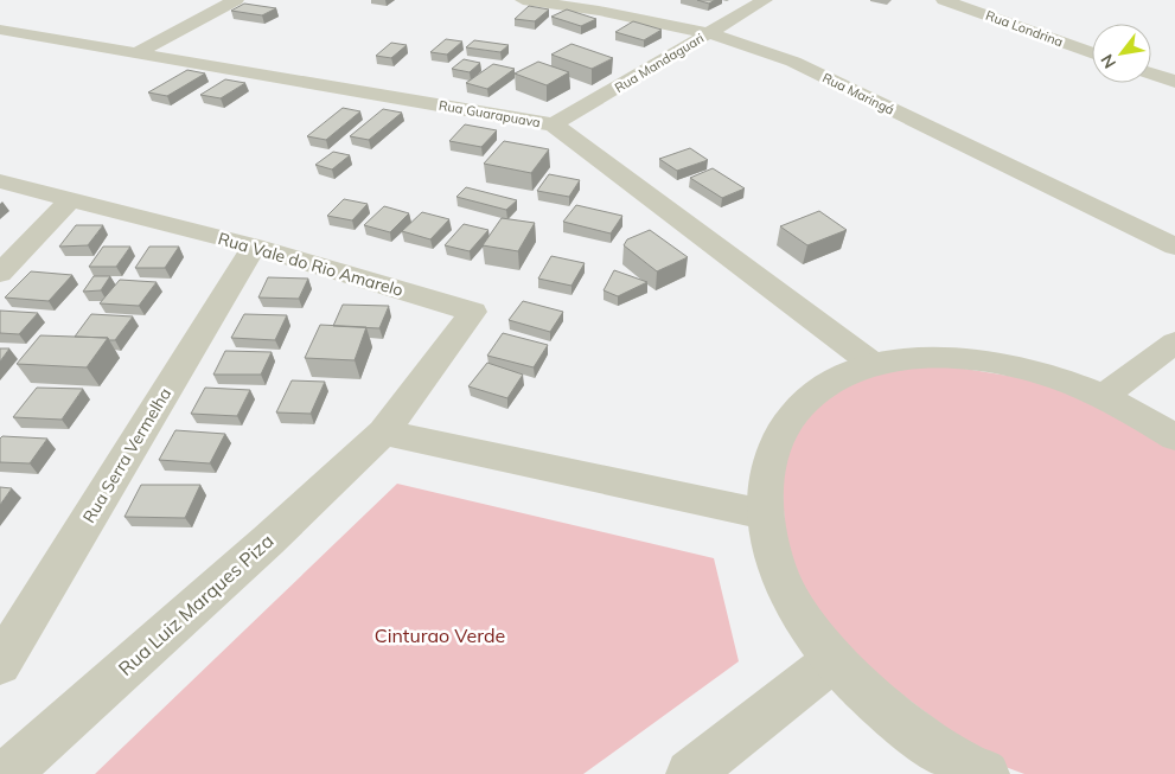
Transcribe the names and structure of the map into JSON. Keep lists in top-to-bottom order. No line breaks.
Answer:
{"streets":{"street":["Rua Londrina","Rua Mandaguari","Rua Maringá","Rua Guarapuava","Rua Vale do Rio Amarelo","Rua Serra Vermelha","Rua Luiz Marques Piza"]},"crossings":[["Rua Mandaguari","Rua Maringá"],["Rua Mandaguari","Rua Guarapuava"],["Rua Vale do Rio Amarelo","Rua Serra Vermelha"],["Rua Vale do Rio Amarelo","Rua Luiz Marques Piza"]],"parks":["Cinturao Verde"],"north":"bottom left"}
